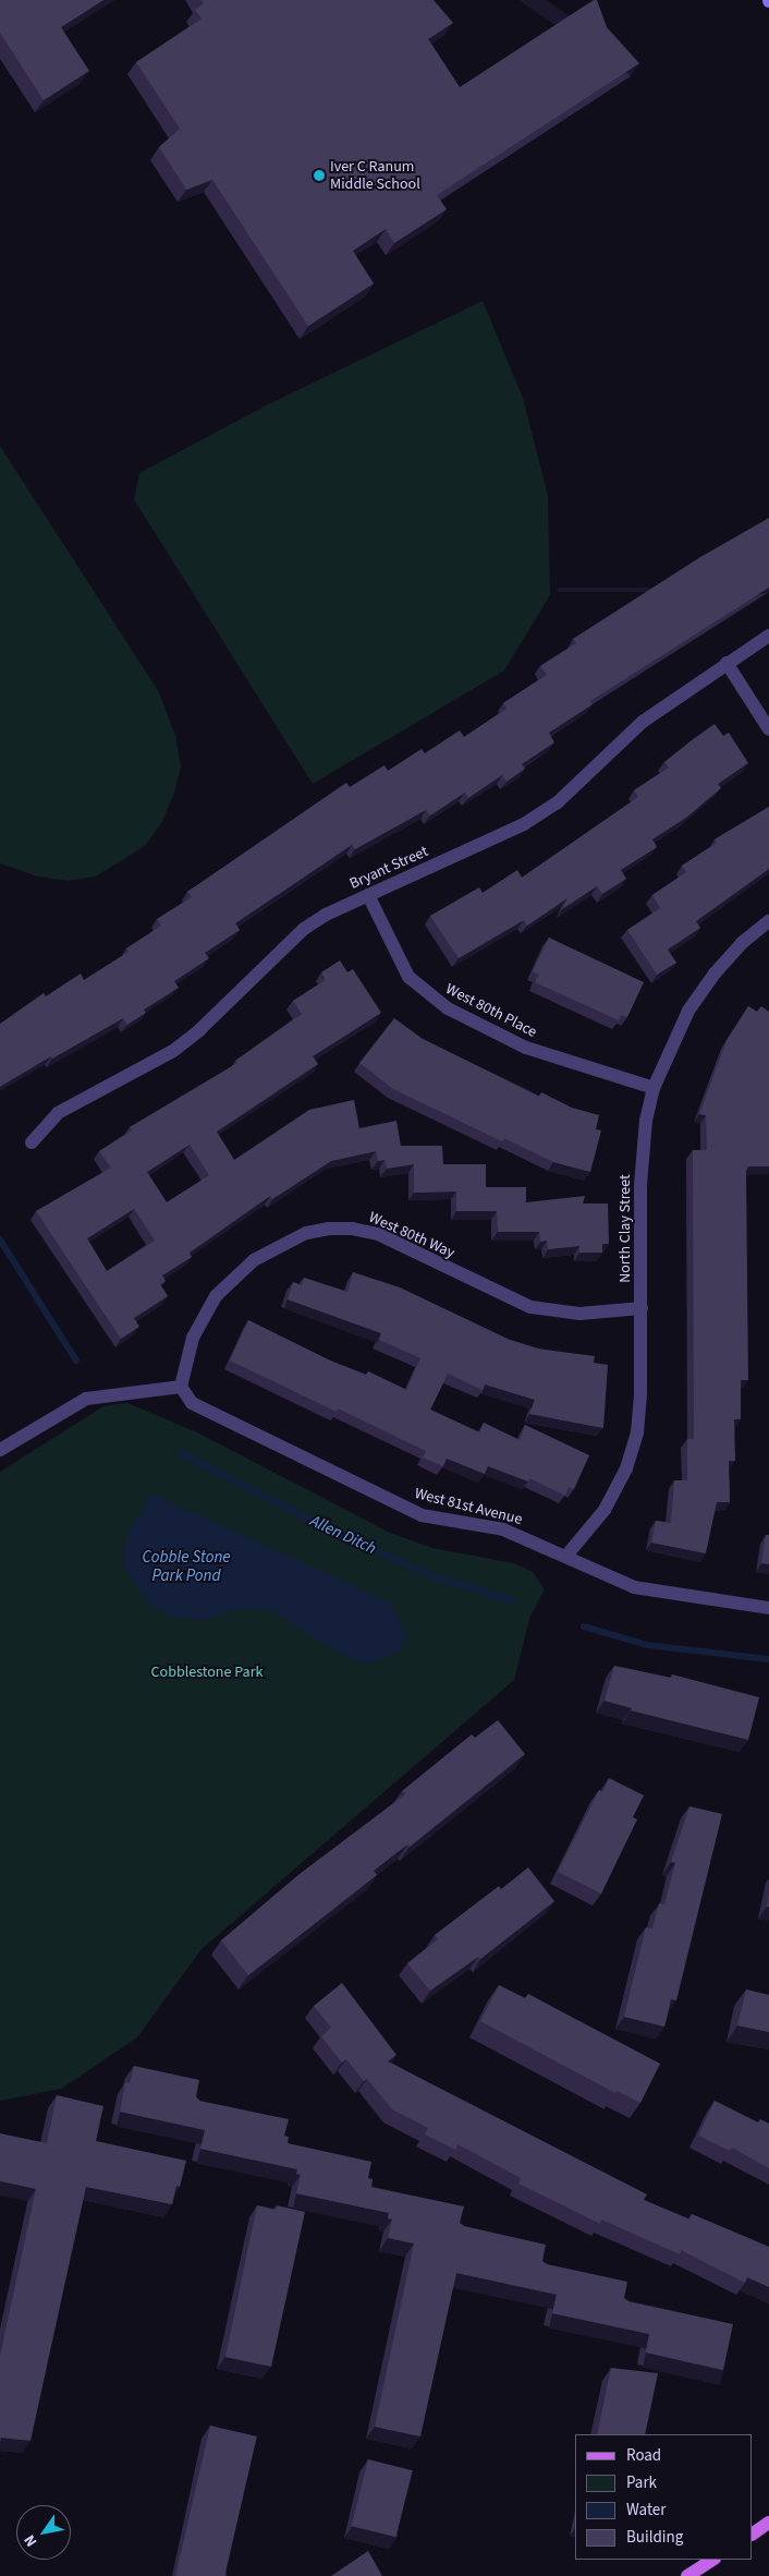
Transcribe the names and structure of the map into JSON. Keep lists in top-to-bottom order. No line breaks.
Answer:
{"streets":{"street":["Bryant Street","West 80th Place","North Clay Street","West 80th Way","West 81st Avenue"]},"crossings":[["Bryant Street","West 80th Place"],["West 80th Place","North Clay Street"],["North Clay Street","West 80th Way"],["North Clay Street","West 81st Avenue"],["West 80th Way","West 81st Avenue"]],"water":["Allen Ditch","Cobble Stone Park Pond"],"parks":["Cobblestone Park"],"places":["Iver C Ranum Middle School"],"legend":["Road","Park","Water","Building"],"north":"bottom left"}
